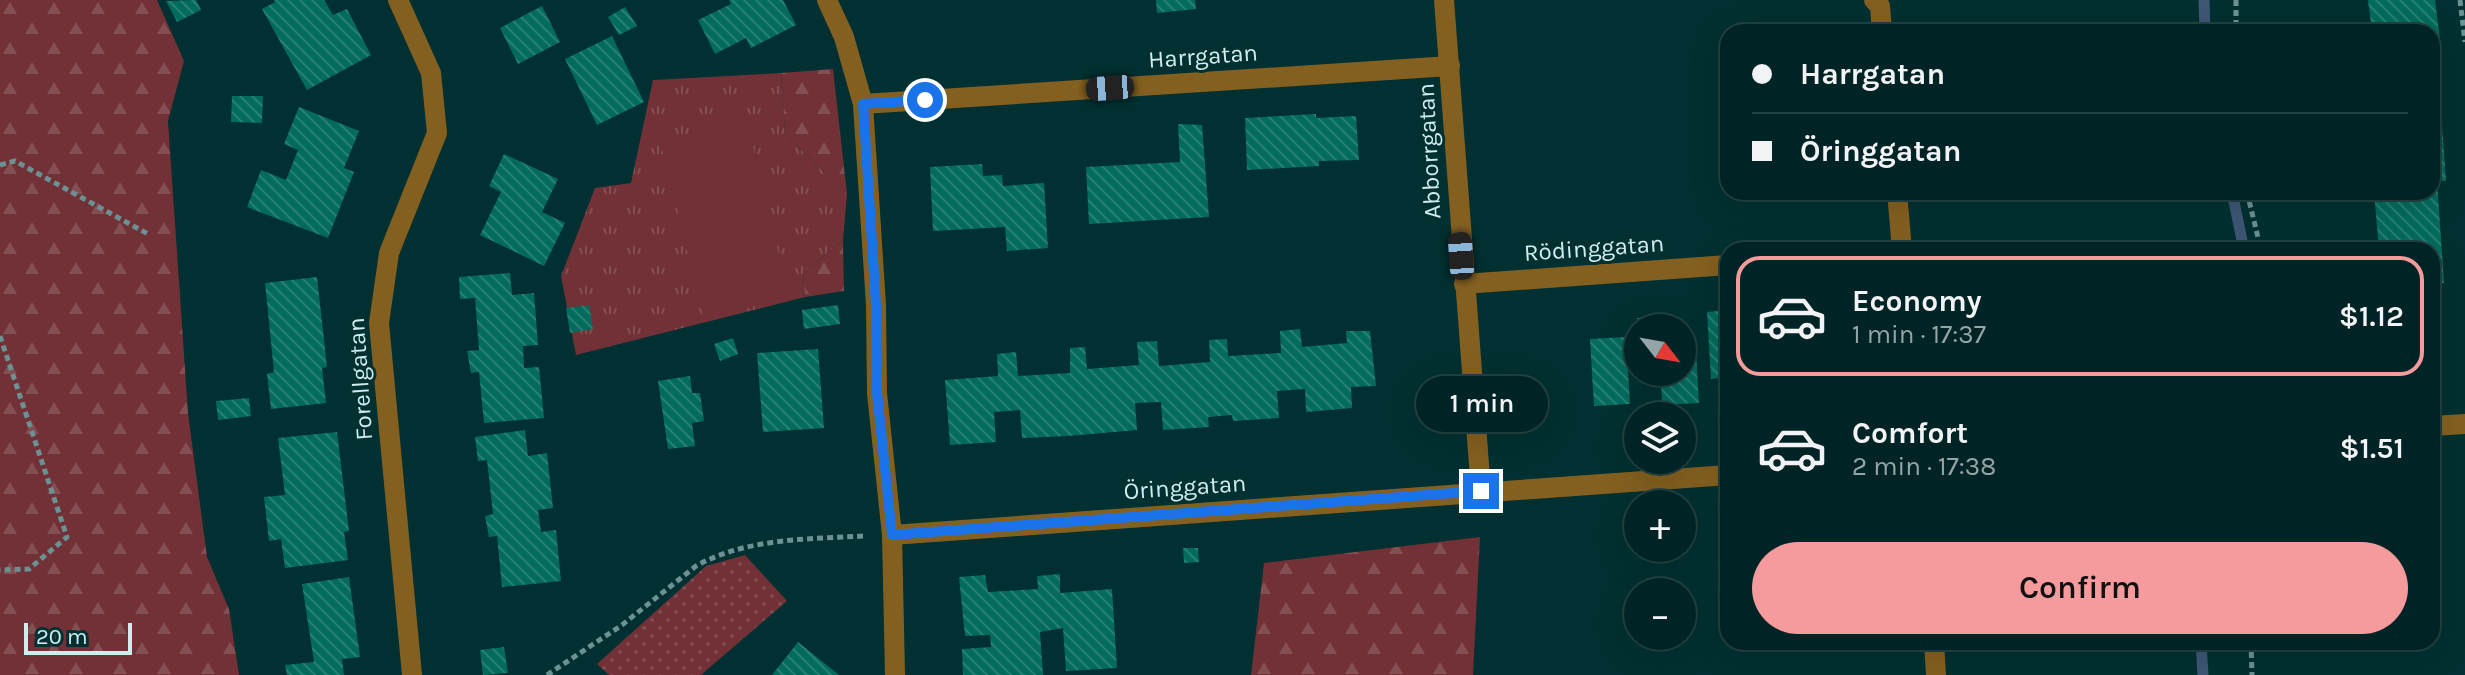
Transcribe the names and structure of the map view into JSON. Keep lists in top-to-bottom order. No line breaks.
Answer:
{"streets":{"street":["Harrgatan","Abborrgatan","Rödinggatan","Forellgatan","Öringgatan"]},"crossings":[["Harrgatan","Abborrgatan"],["Abborrgatan","Rödinggatan"],["Abborrgatan","Öringgatan"]],"scale_bar":"20 m","north":"bottom right","page":{"banner":["Harrgatan","Öringgatan"],"list":[{"name":"Economy","note":"1 min · 17:37","value":"$1.12"},{"name":"Comfort","note":"2 min · 17:38","value":"$1.51"}],"map_buttons":["+","−"],"bubble":"1 min","buttons":"Confirm","scale":"20 m"}}
